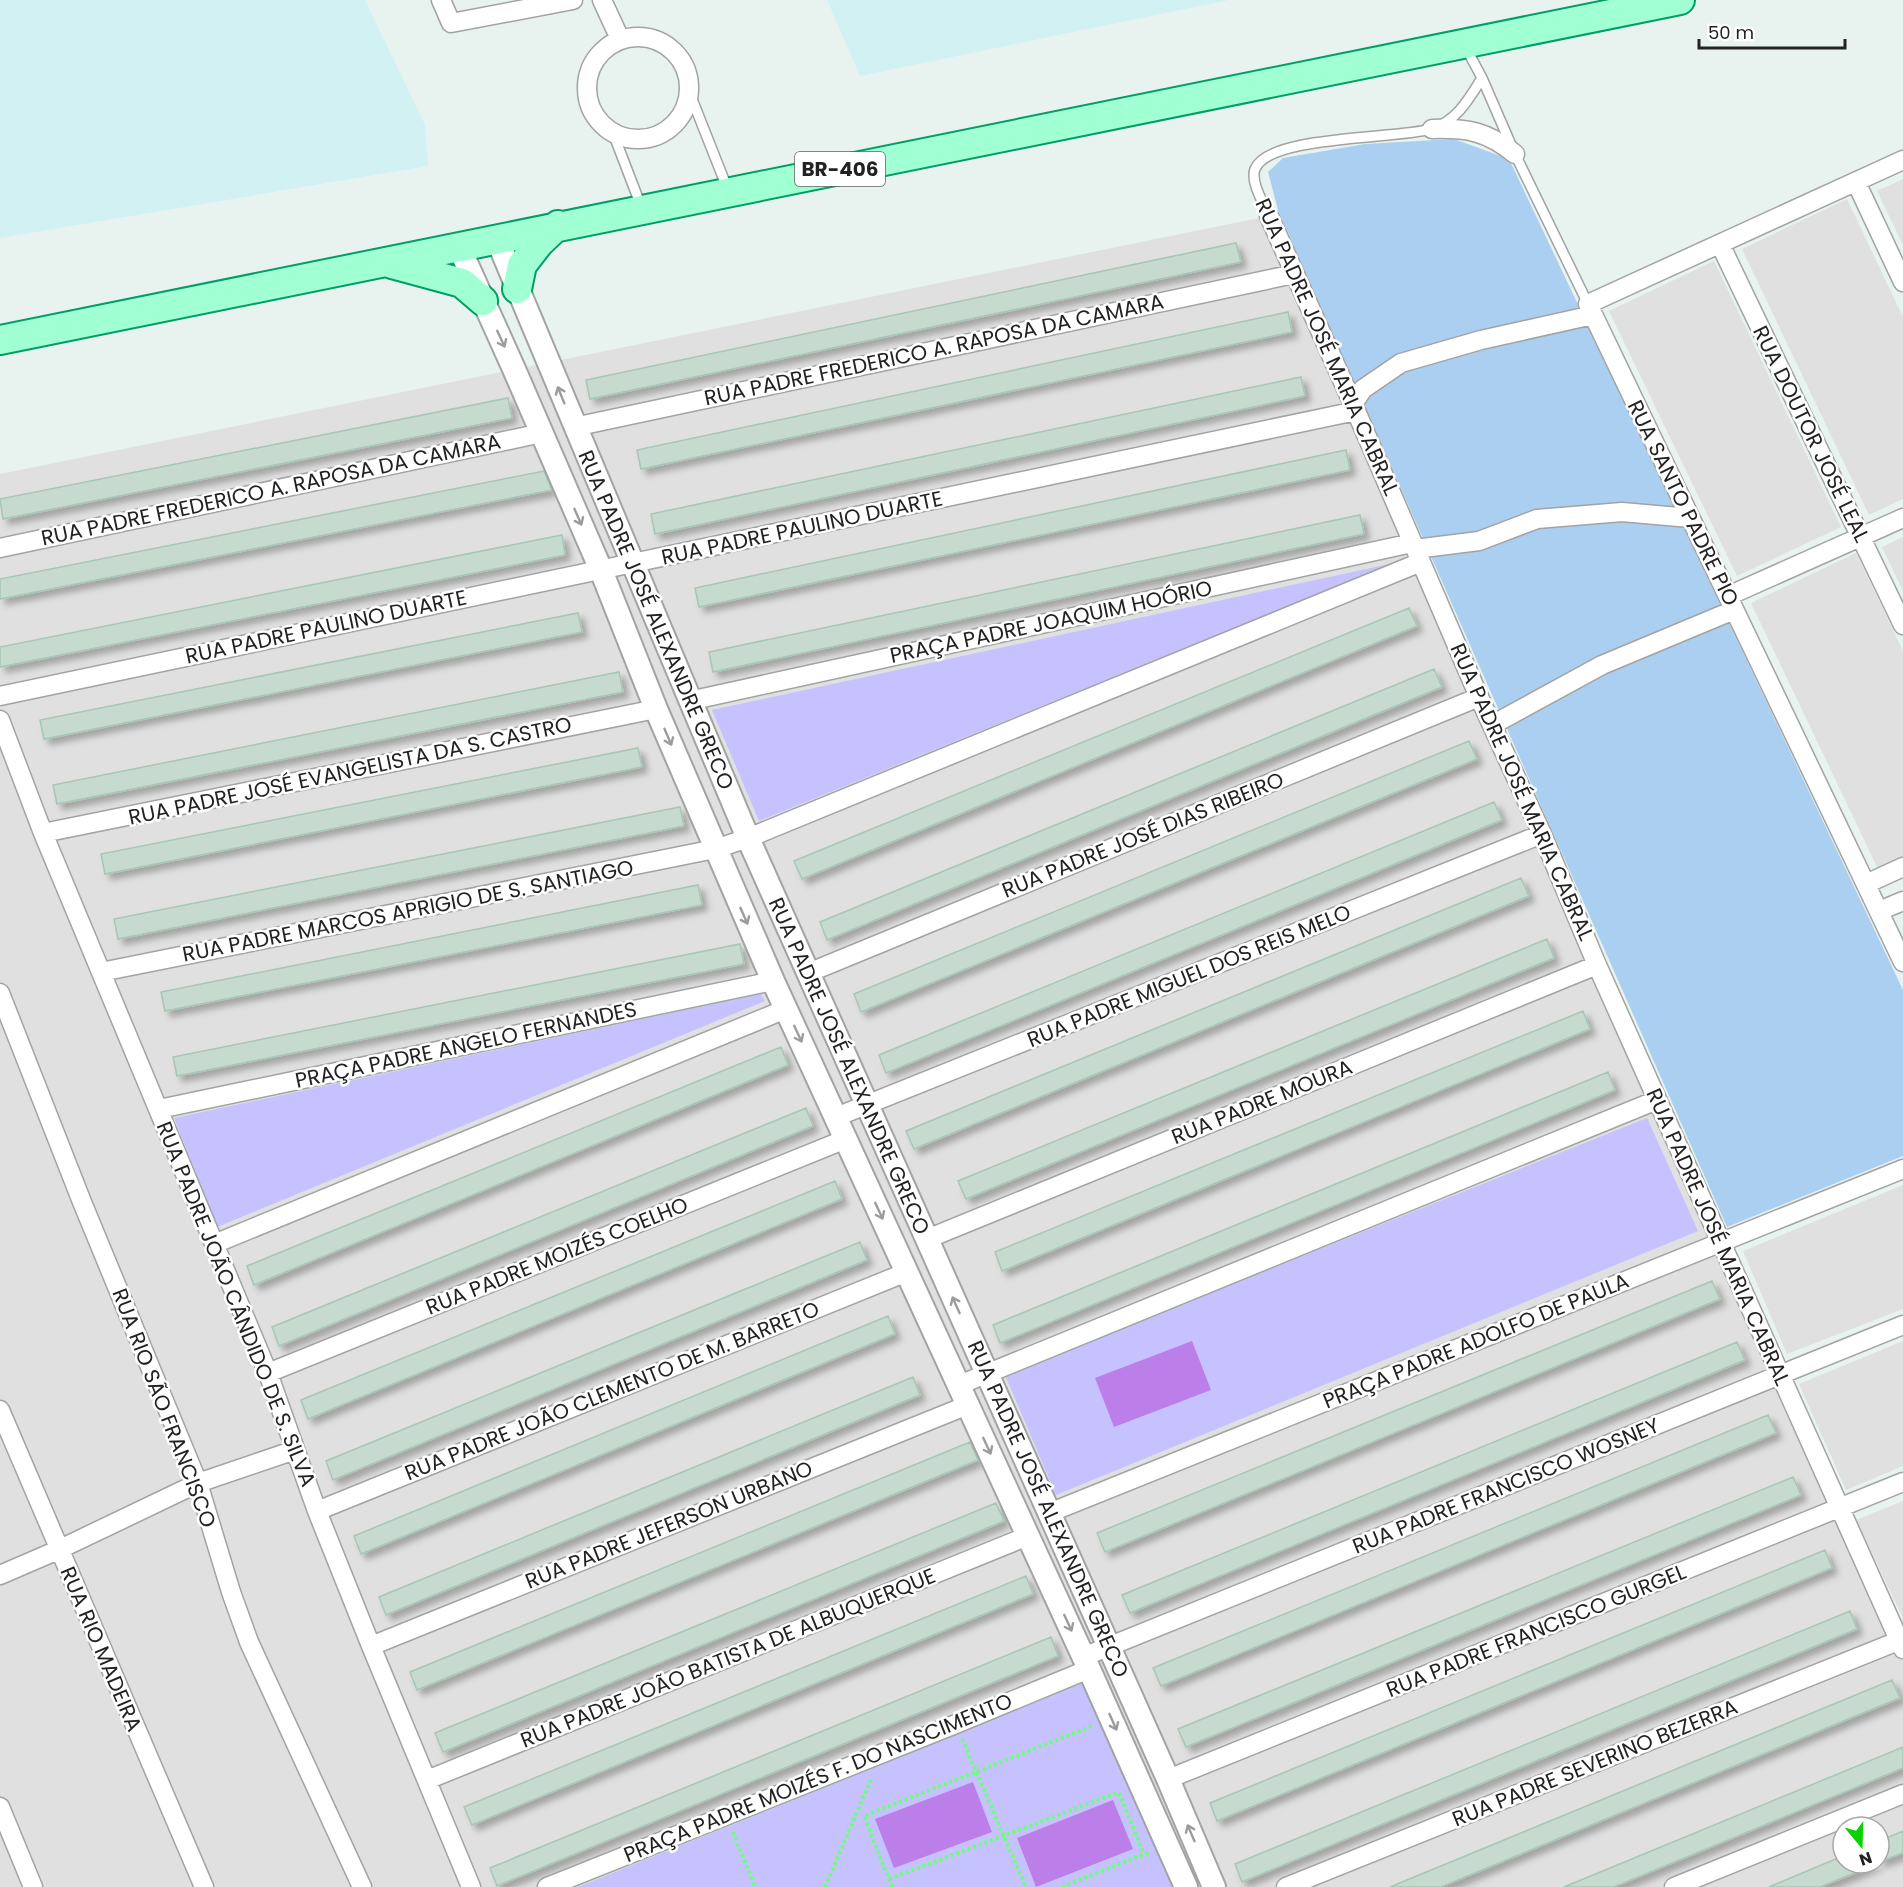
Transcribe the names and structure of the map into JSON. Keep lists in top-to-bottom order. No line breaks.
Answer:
{"streets":{"main road":["BR-406"],"street":["RUA PADRE JOSÉ MARIA CABRAL","RUA PADRE FREDERICO A. RAPOSA DA CAMARA","RUA DOUTOR JOSÉ LEAL","RUA SANTO PADRE PIO","RUA PADRE PAULINO DUARTE","RUA PADRE JOSÉ ALEXANDRE GRECO","PRAÇA PADRE JOAQUIM HOÓRIO","RUA PADRE JOSÉ EVANGELISTA DA S. CASTRO","RUA PADRE JOSÉ DIAS RIBEIRO","RUA PADRE MARCOS APRIGIO DE S. SANTIAGO","RUA PADRE MIGUEL DOS REIS MELO","PRAÇA PADRE ANGELO FERNANDES","RUA PADRE MOURA","RUA PADRE MOIZÉS COELHO","RUA PADRE JOÃO CÂNDIDO DE S. SILVA","PRAÇA PADRE ADOLFO DE PAULA","RUA PADRE JOÃO CLEMENTO DE M. BARRETO","RUA RIO SÃO FRANCISCO","RUA PADRE FRANCISCO WOSNEY","RUA PADRE JEFERSON URBANO","RUA PADRE FRANCISCO GURGEL","RUA RIO MADEIRA","RUA PADRE JOÃO BATISTA DE ALBUQUERQUE","RUA PADRE SEVERINO BEZERRA","PRAÇA PADRE MOIZÉS F. DO NASCIMENTO"]},"crossings":[["BR-406","RUA SANTO PADRE PIO"],["BR-406","RUA PADRE JOSÉ ALEXANDRE GRECO"],["RUA PADRE JOSÉ MARIA CABRAL","RUA PADRE FREDERICO A. RAPOSA DA CAMARA"],["RUA PADRE JOSÉ MARIA CABRAL","RUA SANTO PADRE PIO"],["RUA PADRE JOSÉ MARIA CABRAL","RUA PADRE PAULINO DUARTE"],["RUA PADRE JOSÉ MARIA CABRAL","PRAÇA PADRE JOAQUIM HOÓRIO"],["RUA PADRE JOSÉ MARIA CABRAL","RUA PADRE JOSÉ DIAS RIBEIRO"],["RUA PADRE JOSÉ MARIA CABRAL","RUA PADRE MIGUEL DOS REIS MELO"],["RUA PADRE JOSÉ MARIA CABRAL","RUA PADRE MOURA"],["RUA PADRE JOSÉ MARIA CABRAL","PRAÇA PADRE ADOLFO DE PAULA"],["RUA PADRE JOSÉ MARIA CABRAL","RUA PADRE FRANCISCO WOSNEY"],["RUA PADRE JOSÉ MARIA CABRAL","RUA PADRE FRANCISCO GURGEL"],["RUA PADRE JOSÉ MARIA CABRAL","RUA PADRE SEVERINO BEZERRA"],["RUA PADRE FREDERICO A. RAPOSA DA CAMARA","RUA PADRE JOSÉ ALEXANDRE GRECO"],["RUA PADRE PAULINO DUARTE","RUA PADRE JOSÉ ALEXANDRE GRECO"],["RUA PADRE JOSÉ ALEXANDRE GRECO","PRAÇA PADRE JOAQUIM HOÓRIO"],["RUA PADRE JOSÉ ALEXANDRE GRECO","RUA PADRE JOSÉ EVANGELISTA DA S. CASTRO"],["RUA PADRE JOSÉ ALEXANDRE GRECO","RUA PADRE JOSÉ DIAS RIBEIRO"],["RUA PADRE JOSÉ ALEXANDRE GRECO","RUA PADRE MARCOS APRIGIO DE S. SANTIAGO"],["RUA PADRE JOSÉ ALEXANDRE GRECO","RUA PADRE MIGUEL DOS REIS MELO"],["RUA PADRE JOSÉ ALEXANDRE GRECO","PRAÇA PADRE ANGELO FERNANDES"],["RUA PADRE JOSÉ ALEXANDRE GRECO","RUA PADRE MOURA"],["RUA PADRE JOSÉ ALEXANDRE GRECO","RUA PADRE MOIZÉS COELHO"],["RUA PADRE JOSÉ ALEXANDRE GRECO","PRAÇA PADRE ADOLFO DE PAULA"],["RUA PADRE JOSÉ ALEXANDRE GRECO","RUA PADRE JOÃO CLEMENTO DE M. BARRETO"],["RUA PADRE JOSÉ ALEXANDRE GRECO","RUA PADRE FRANCISCO WOSNEY"],["RUA PADRE JOSÉ ALEXANDRE GRECO","RUA PADRE JEFERSON URBANO"],["RUA PADRE JOSÉ ALEXANDRE GRECO","RUA PADRE FRANCISCO GURGEL"],["RUA PADRE JOSÉ ALEXANDRE GRECO","RUA PADRE JOÃO BATISTA DE ALBUQUERQUE"],["RUA PADRE JOSÉ ALEXANDRE GRECO","PRAÇA PADRE MOIZÉS F. DO NASCIMENTO"],["RUA PADRE JOSÉ EVANGELISTA DA S. CASTRO","RUA PADRE JOÃO CÂNDIDO DE S. SILVA"],["RUA PADRE MARCOS APRIGIO DE S. SANTIAGO","RUA PADRE JOÃO CÂNDIDO DE S. SILVA"],["PRAÇA PADRE ANGELO FERNANDES","RUA PADRE JOÃO CÂNDIDO DE S. SILVA"],["RUA PADRE MOIZÉS COELHO","RUA PADRE JOÃO CÂNDIDO DE S. SILVA"],["RUA PADRE JOÃO CÂNDIDO DE S. SILVA","RUA PADRE JOÃO CLEMENTO DE M. BARRETO"],["RUA PADRE JOÃO CÂNDIDO DE S. SILVA","RUA PADRE JEFERSON URBANO"],["RUA PADRE JOÃO CÂNDIDO DE S. SILVA","RUA PADRE JOÃO BATISTA DE ALBUQUERQUE"],["RUA PADRE FRANCISCO WOSNEY","PRAÇA PADRE MOIZÉS F. DO NASCIMENTO"]],"scale_bar":"50 m","north":"bottom"}
